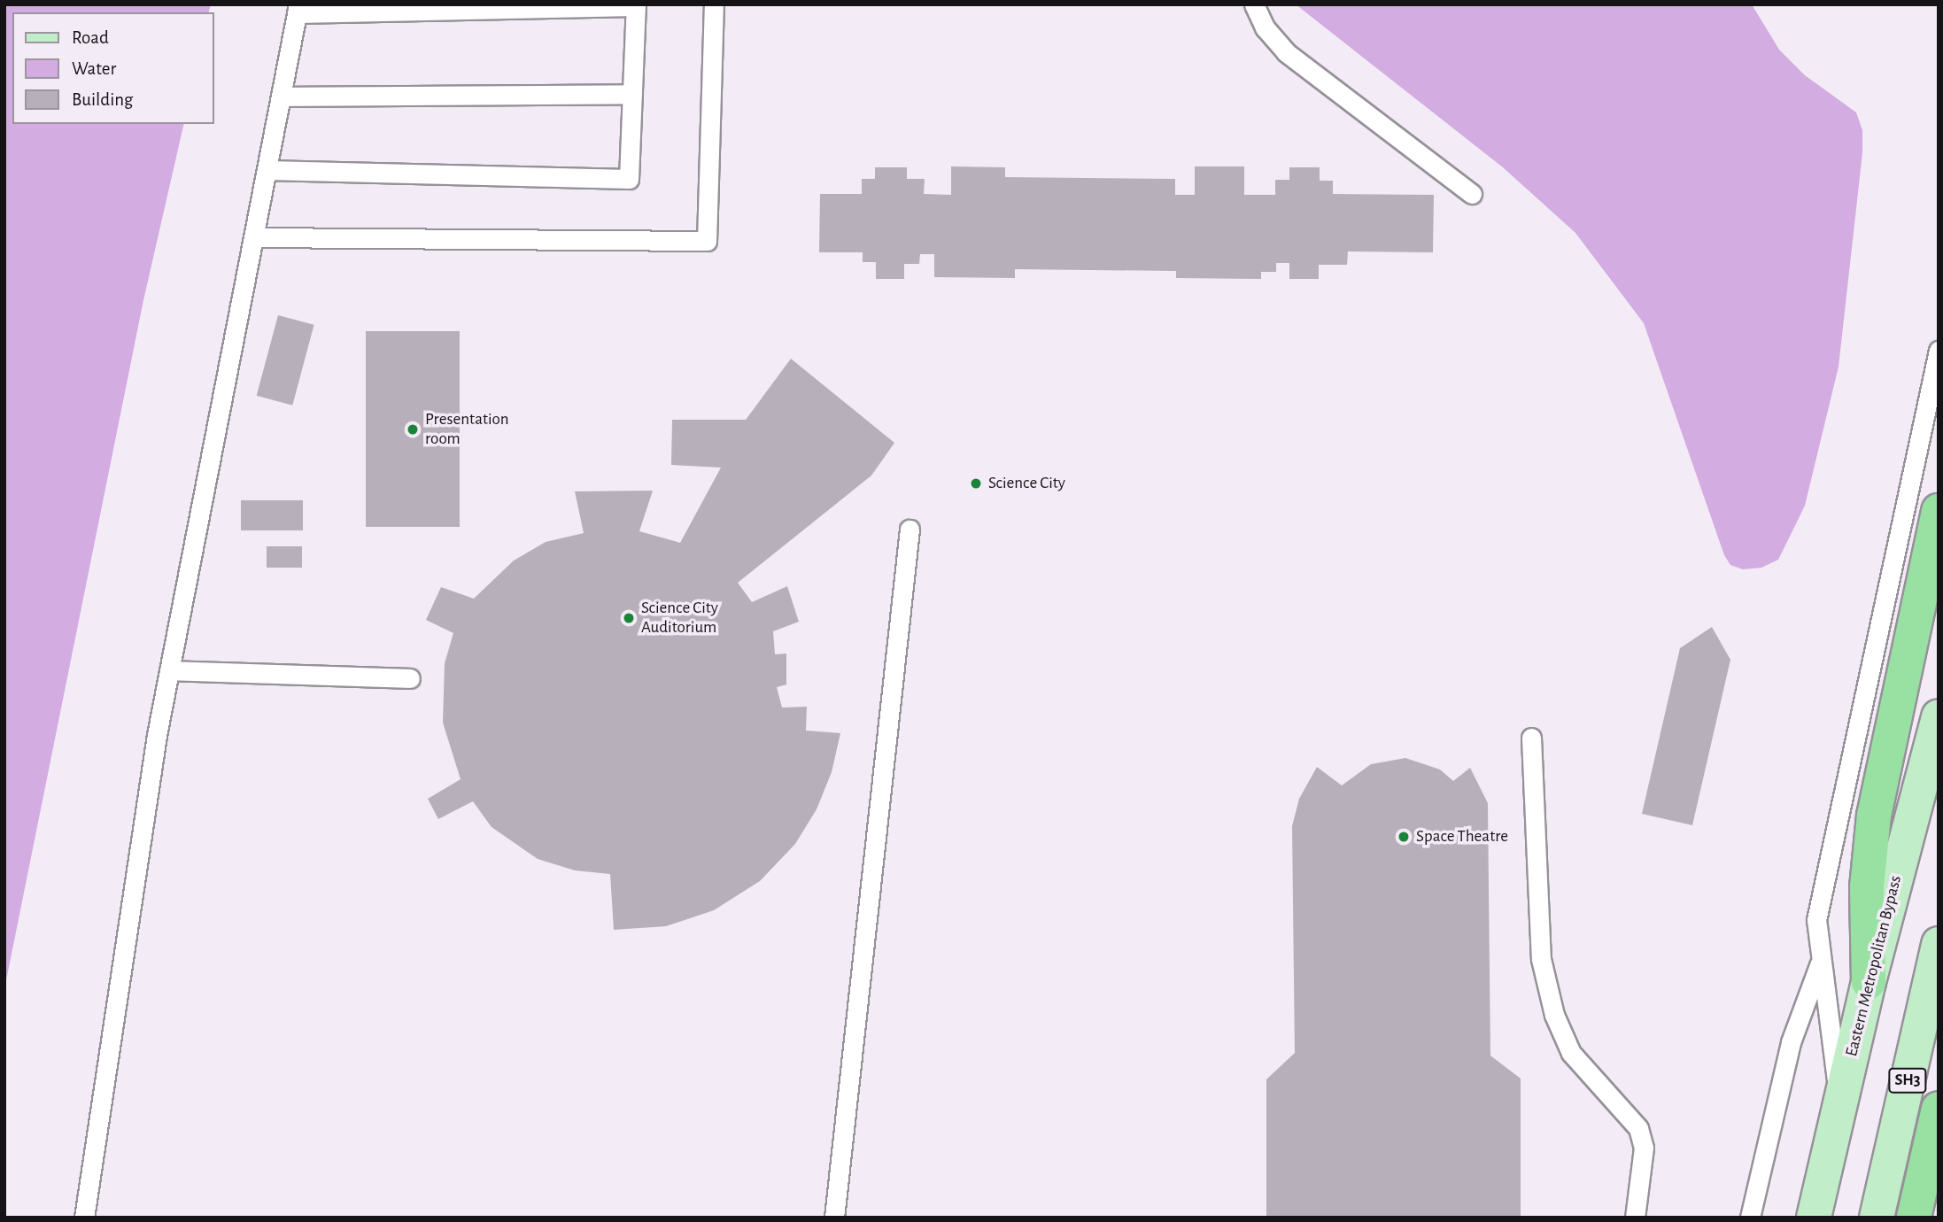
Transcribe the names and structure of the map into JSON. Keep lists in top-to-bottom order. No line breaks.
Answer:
{"streets":{"main road":["Eastern Metropolitan Bypass","SH3"]},"places":["Presentation room","Science City","Science City Auditorium","Space Theatre"],"legend":["Road","Water","Building"]}
